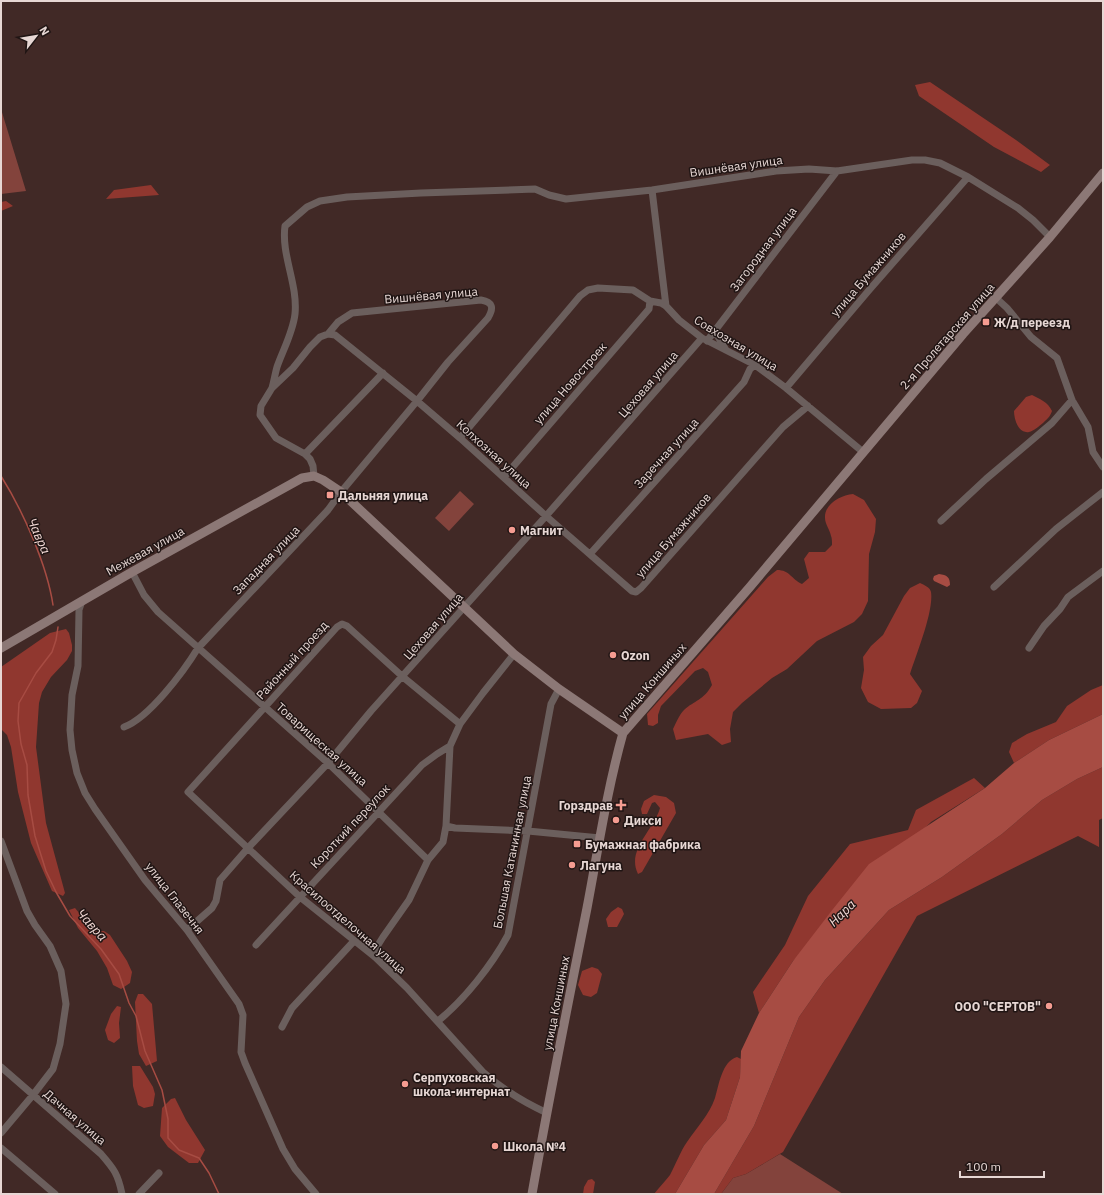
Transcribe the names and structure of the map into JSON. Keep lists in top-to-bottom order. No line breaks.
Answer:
{"streets":{"main road":["2-я Пролетарская улица","Межевая улица","улица Коншиных"],"street":["Вишнёвая улица","Загородная улица","улица Бумажников","Совхозная улица","улица Новостроек","Цеховая улица","Заречная улица","Колхозная улица","Западная улица","Районный проезд","Товарищеская улица","Короткий переулок","Большая Катанинная улица","улица Глазечня","Красилоотделочная улица","Дачная улица"]},"crossings":[["Вишнёвая улица","Загородная улица"],["Вишнёвая улица","улица Бумажников"],["Вишнёвая улица","2-я Пролетарская улица"],["Вишнёвая улица","Колхозная улица"],["Вишнёвая улица","Западная улица"],["Загородная улица","Совхозная улица"],["Загородная улица","Цеховая улица"],["улица Бумажников","Совхозная улица"],["улица Бумажников","Колхозная улица"],["2-я Пролетарская улица","Совхозная улица"],["2-я Пролетарская улица","улица Коншиных"],["Совхозная улица","улица Новостроек"],["Совхозная улица","Цеховая улица"],["Совхозная улица","Заречная улица"],["Совхозная улица","Колхозная улица"],["Совхозная улица","улица Коншиных"],["улица Новостроек","Колхозная улица"],["Цеховая улица","Колхозная улица"],["Цеховая улица","Районный проезд"],["Цеховая улица","Товарищеская улица"],["Цеховая улица","улица Глазечня"],["Цеховая улица","Красилоотделочная улица"],["Заречная улица","Колхозная улица"],["Колхозная улица","Западная улица"],["Межевая улица","Товарищеская улица"],["Межевая улица","улица Глазечня"],["Западная улица","Товарищеская улица"],["Районный проезд","Товарищеская улица"],["Районный проезд","Красилоотделочная улица"],["улица Коншиных","Красилоотделочная улица"],["Товарищеская улица","Короткий переулок"],["Короткий переулок","Красилоотделочная улица"],["Большая Катанинная улица","Красилоотделочная улица"]],"water":["Чавра","Нара"],"places":{"transit":["Ж/д переезд","Дальняя улица","Бумажная фабрика"],"other":["Магнит","Ozon","Дикси","Лагуна","ООО \"СЕРТОВ\"","Серпуховская школа-интернат","Школа №4"],"health":["Горздрав"]},"scale_bar":"100 m","north":"top right"}
